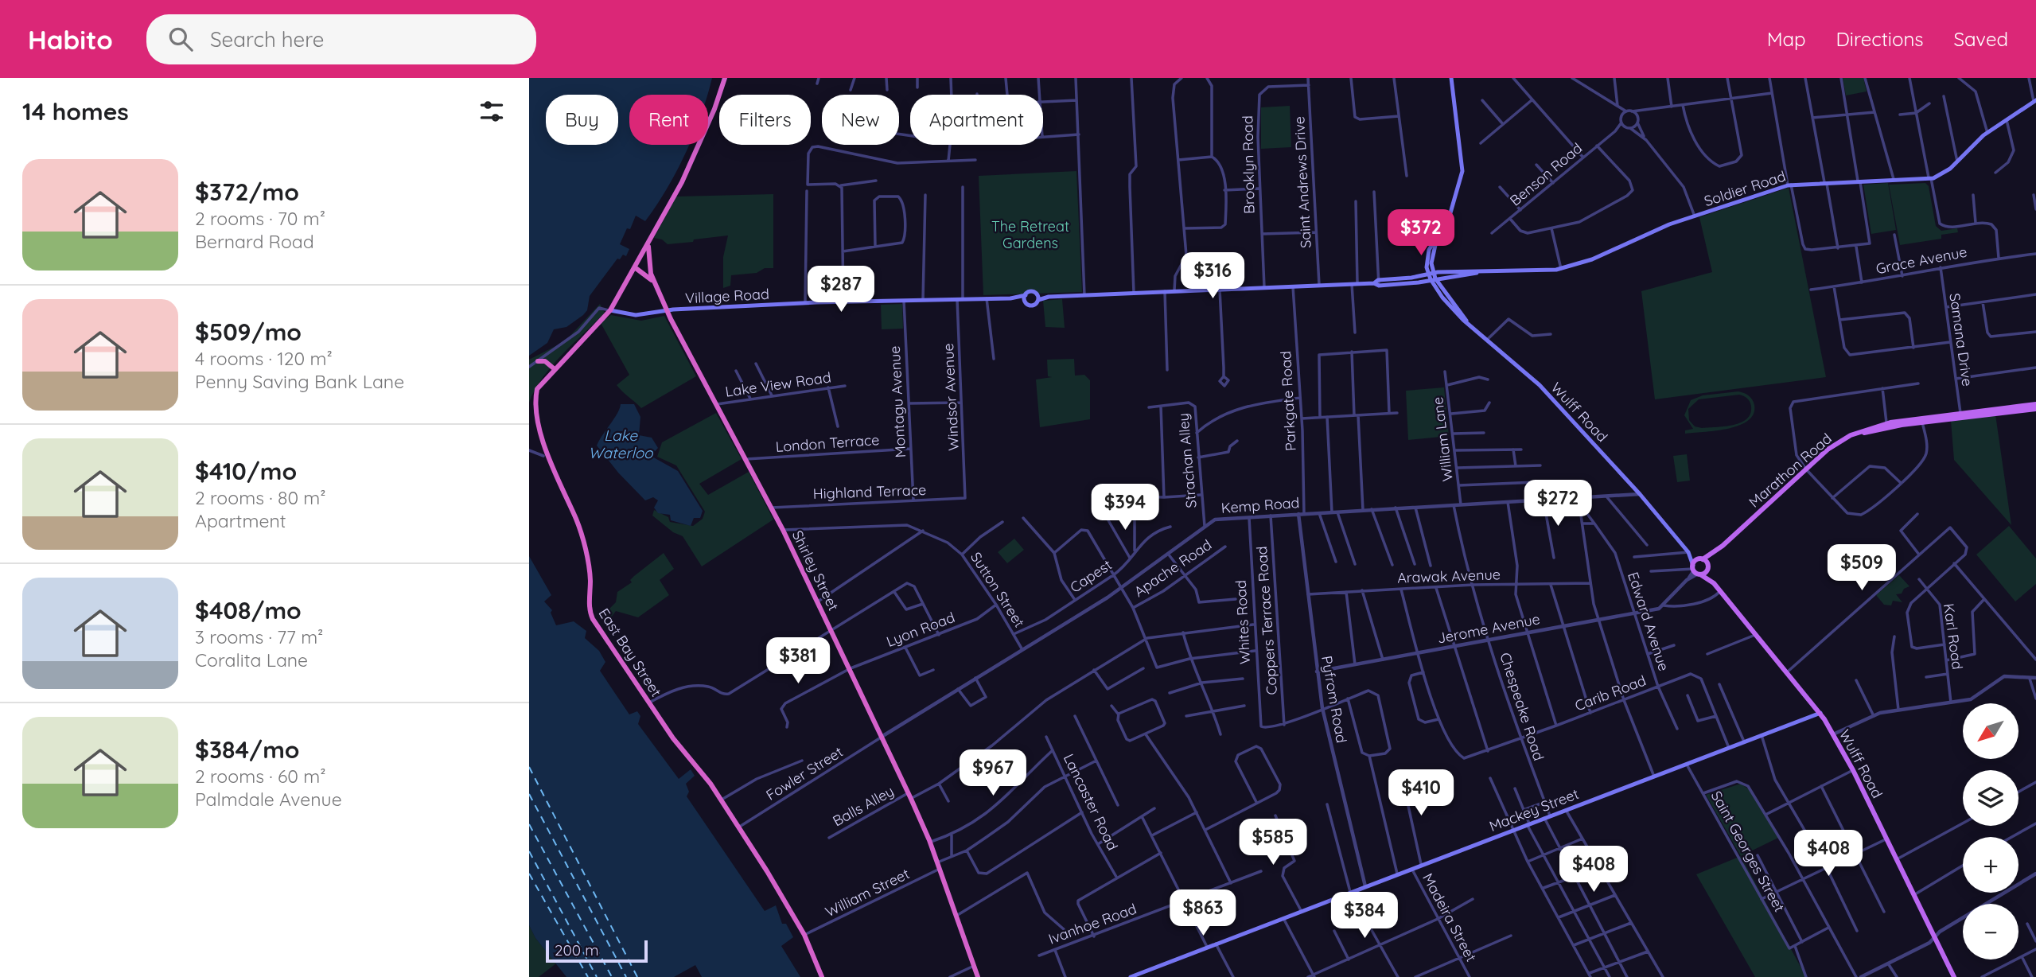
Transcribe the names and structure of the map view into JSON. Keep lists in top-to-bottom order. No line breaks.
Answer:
{"streets":{"highway":["Shirley Street","East Bay Street"],"main road":["Soldier Road","Village Road","Wulff Road","Marathon Road","Mackey Street"],"street":["Brooklyn Road","Benson Road","Saint Andrews Drive","Grace Avenue","Samana Drive","Lake View Road","Windsor Avenue","Parkgate Road","Montagu Avenue","William Lane","London Terrace","Strachan Alley","Highland Terrace","Kemp Road","Apache Road","Capest","Arawak Avenue","Sutton Street","Coppers Terrace Road","Edward Avenue","Whites Road","Jerome Avenue","Lyon Road","Karl Road","Carib Road","Pyfrom Road","Chespeake Road","Fowler Street","Lancaster Road","Balls Alley","Saint Georges Street","William Street","Madeira Street","Ivanhoe Road"]},"crossings":[["Brooklyn Road","Saint Andrews Drive"],["Brooklyn Road","Village Road"],["Saint Andrews Drive","Village Road"],["Soldier Road","Village Road"],["Soldier Road","Wulff Road"],["Grace Avenue","Samana Drive"],["Village Road","Windsor Avenue"],["Village Road","Parkgate Road"],["Village Road","Montagu Avenue"],["Village Road","Wulff Road"],["Village Road","Shirley Street"],["Village Road","East Bay Street"],["Samana Drive","Marathon Road"],["Lake View Road","Shirley Street"],["Windsor Avenue","Highland Terrace"],["Parkgate Road","Kemp Road"],["Parkgate Road","Pyfrom Road"],["Montagu Avenue","London Terrace"],["Montagu Avenue","Highland Terrace"],["Wulff Road","Marathon Road"],["Wulff Road","Kemp Road"],["Wulff Road","Jerome Avenue"],["Wulff Road","Mackey Street"],["William Lane","Kemp Road"],["London Terrace","Shirley Street"],["Strachan Alley","Kemp Road"],["Highland Terrace","Shirley Street"],["Kemp Road","Shirley Street"],["Kemp Road","Sutton Street"],["Kemp Road","Coppers Terrace Road"],["Kemp Road","Whites Road"],["Kemp Road","Pyfrom Road"],["Kemp Road","Chespeake Road"],["Kemp Road","Fowler Street"],["Shirley Street","Sutton Street"],["Shirley Street","Lyon Road"],["Shirley Street","East Bay Street"],["Shirley Street","Fowler Street"],["Shirley Street","Balls Alley"],["Shirley Street","William Street"],["Capest","Sutton Street"],["Arawak Avenue","Pyfrom Road"],["Arawak Avenue","Chespeake Road"],["Sutton Street","Lyon Road"],["Coppers Terrace Road","Whites Road"],["Edward Avenue","Jerome Avenue"],["Edward Avenue","Carib Road"],["Jerome Avenue","Pyfrom Road"],["Jerome Avenue","Chespeake Road"],["East Bay Street","Fowler Street"],["East Bay Street","William Street"],["Carib Road","Chespeake Road"],["Carib Road","Mackey Street"],["Pyfrom Road","Mackey Street"],["Chespeake Road","Mackey Street"],["Lancaster Road","William Street"],["Mackey Street","Saint Georges Street"],["Mackey Street","Madeira Street"]],"water":["Lake Waterloo"],"parks":["The Retreat Gardens"],"scale_bar":"200 m","north":"bottom left","page":{"header":"Habito","search":"Search here","nav":["Map","Directions","Saved"],"heading":"14 homes","chip":["Buy","Rent","Filters","New","Apartment"],"list":[{"name":"$372/mo","note":"2 rooms · 70 m² · Bernard Road"},{"name":"$509/mo","note":"4 rooms · 120 m² · Penny Saving Bank Lane"},{"name":"$410/mo","note":"2 rooms · 80 m² · Apartment"},{"name":"$408/mo","note":"3 rooms · 77 m² · Coralita Lane"},{"name":"$384/mo","note":"2 rooms · 60 m² · Palmdale Avenue"}],"price":["$372","$316","$287","$272","$394","$509","$381","$967","$410","$585","$408","$408","$863","$384"],"map_buttons":["+","−"],"scale":"200 m"}}
